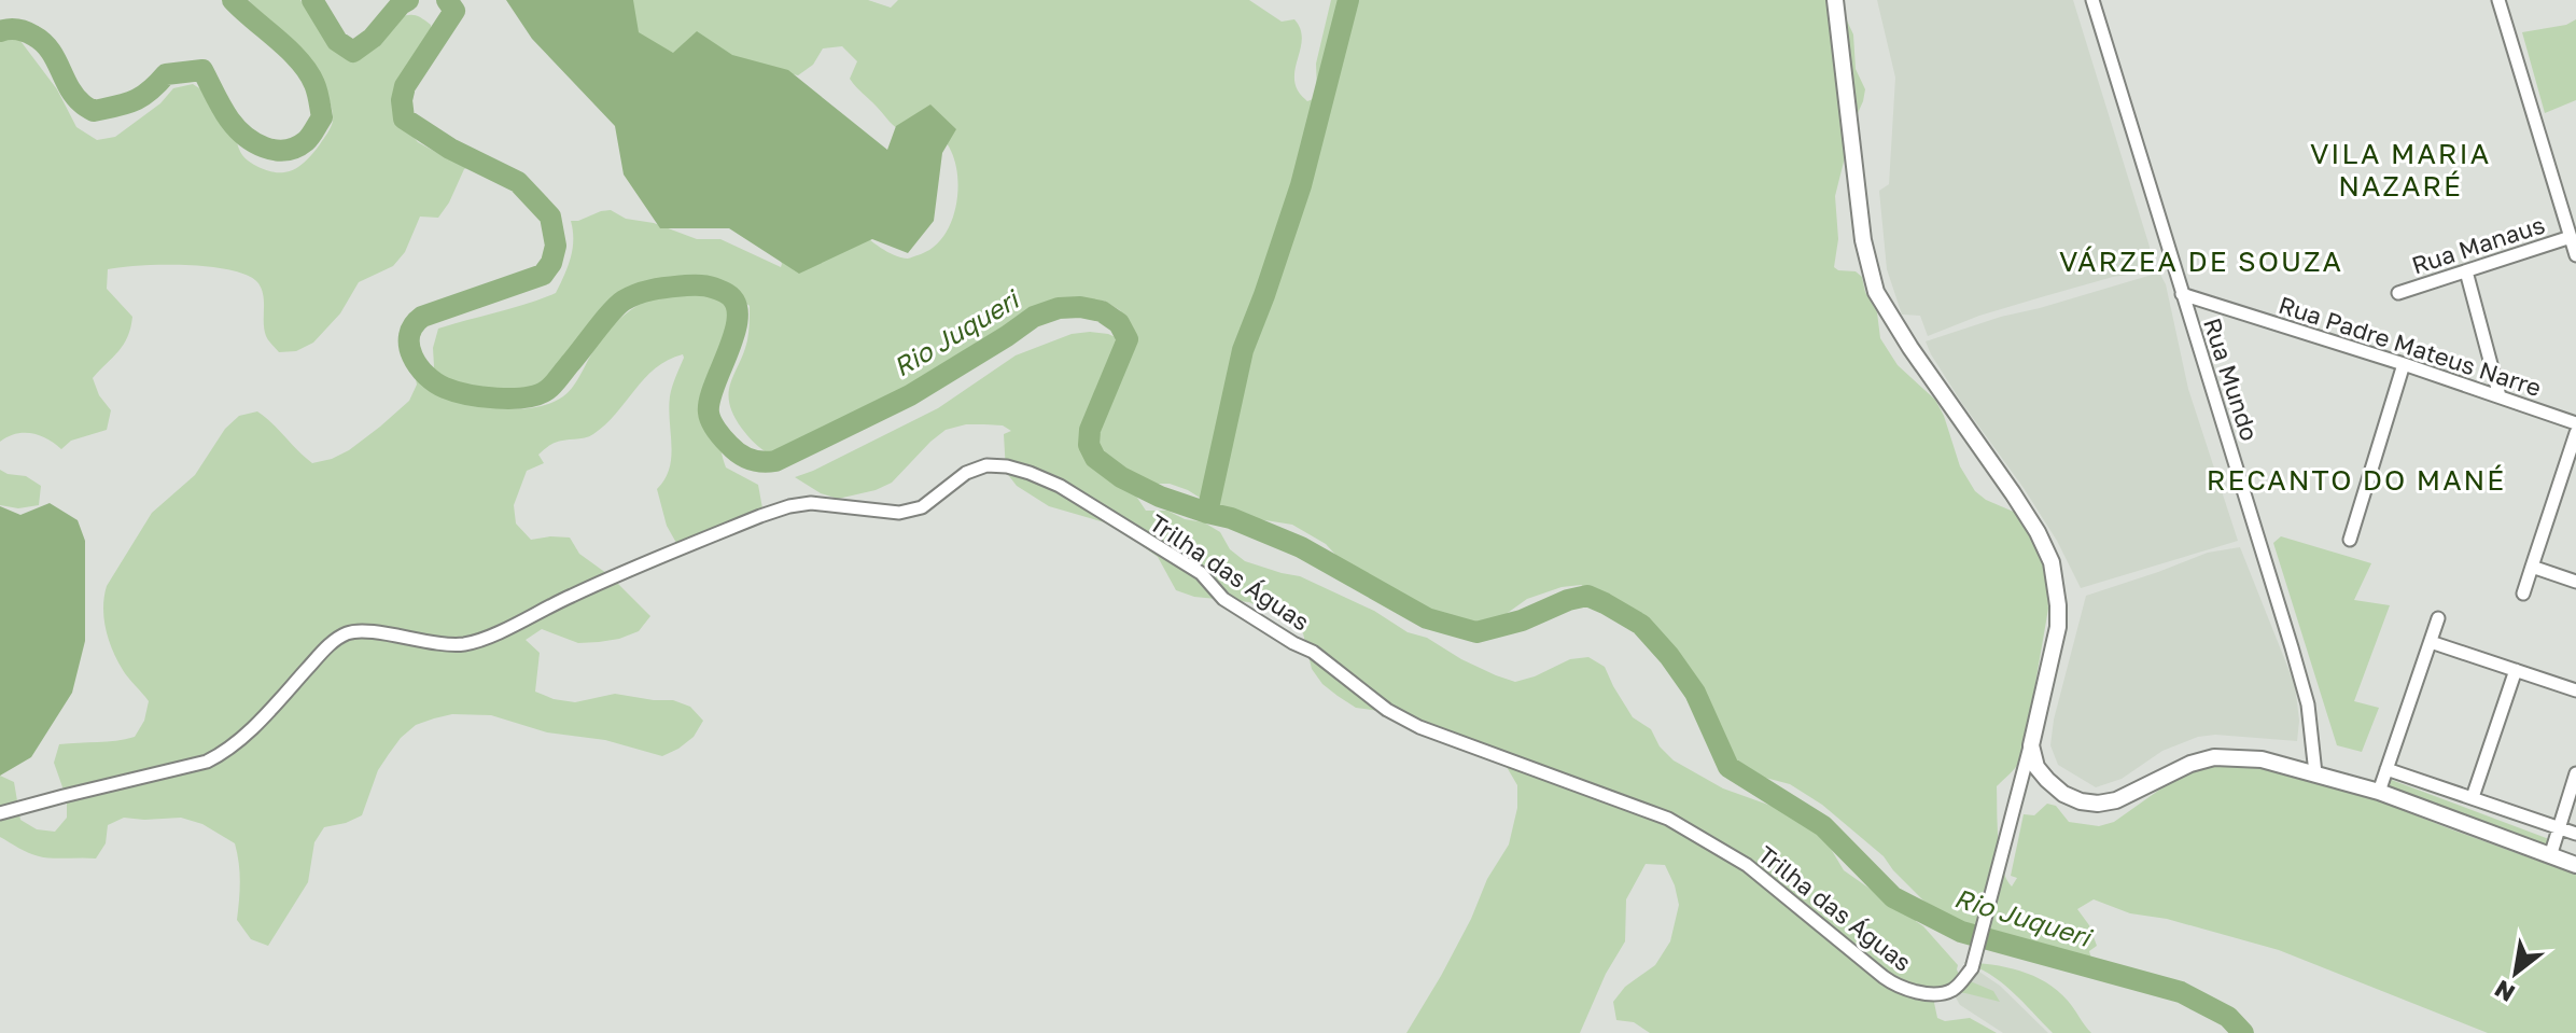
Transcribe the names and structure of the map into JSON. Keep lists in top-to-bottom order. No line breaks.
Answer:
{"streets":{"street":["Rua Manaus","Rua Padre Mateus Narre","Rua Mundo","Trilha das Águas"]},"crossings":[["Rua Padre Mateus Narre","Rua Mundo"]],"districts":["VILA MARIA NAZARÉ","VÁRZEA DE SOUZA","RECANTO DO MANÉ"],"water":["Rio Juqueri"],"north":"bottom left"}
